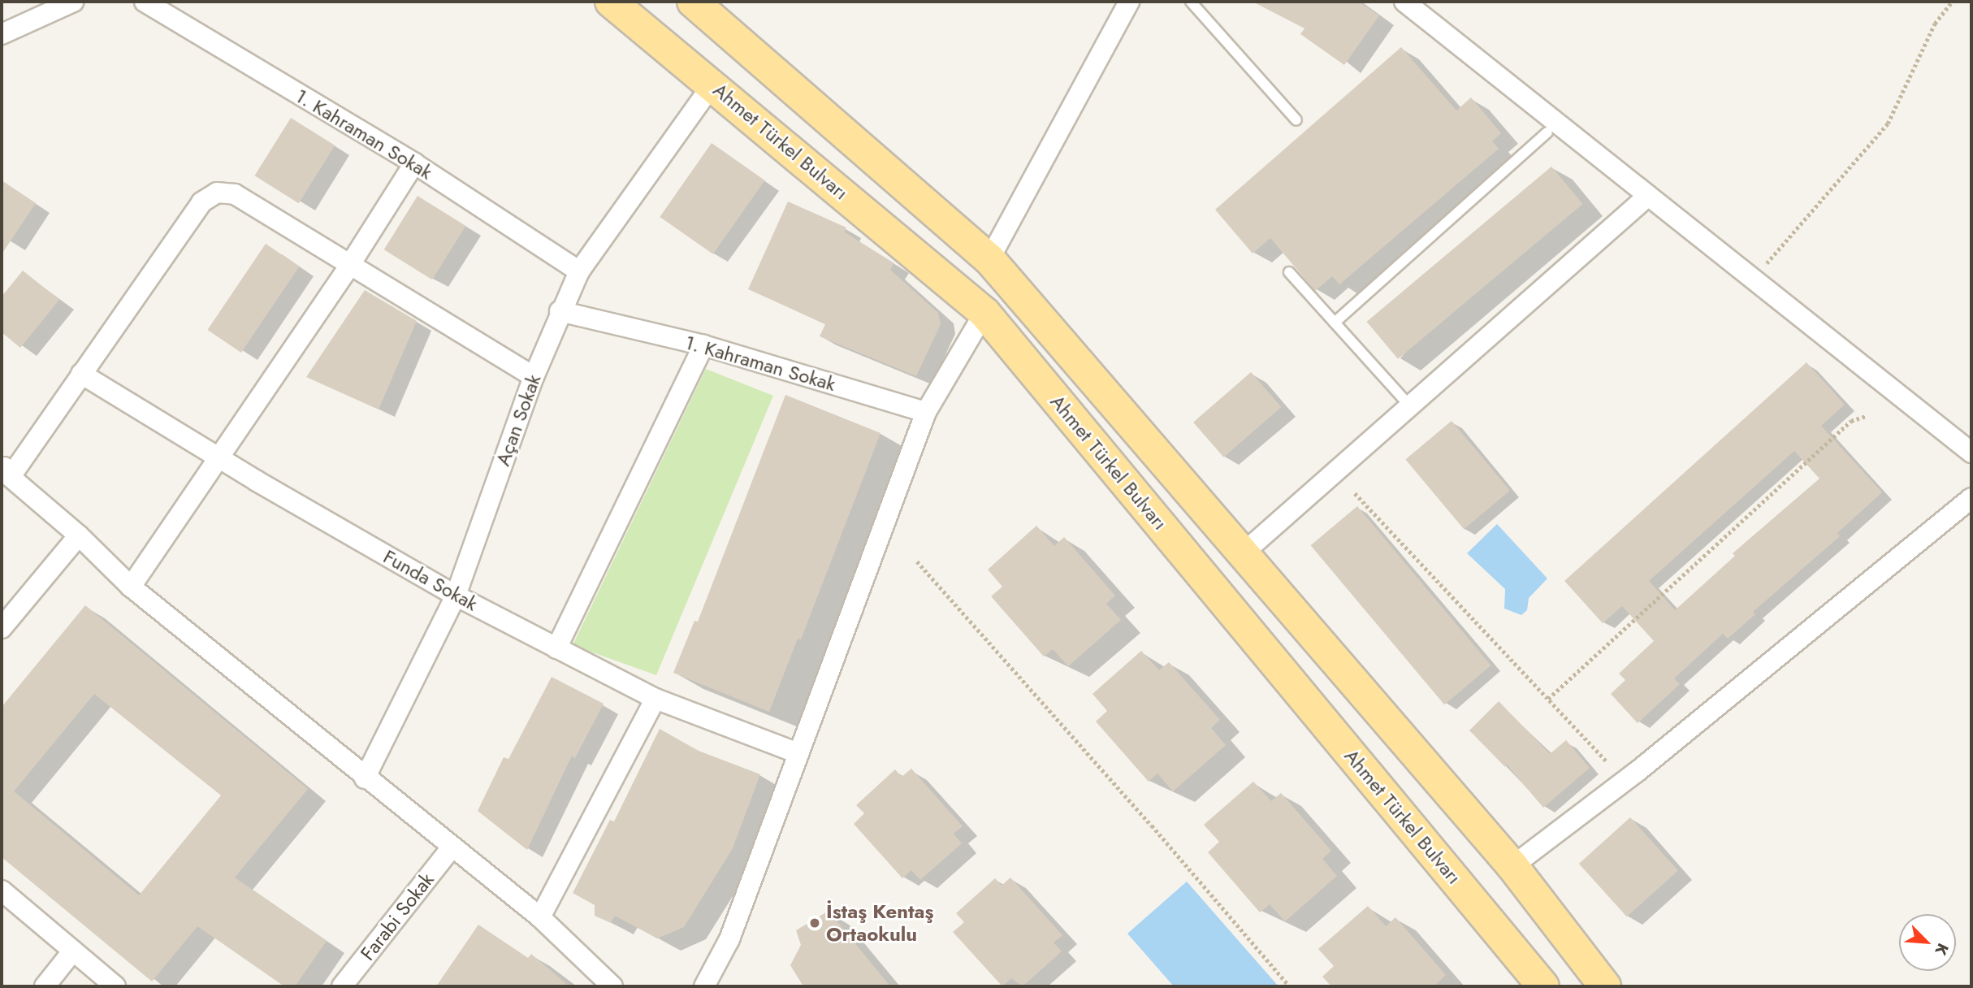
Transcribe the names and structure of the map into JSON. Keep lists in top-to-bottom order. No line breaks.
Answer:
{"streets":{"main road":["Ahmet Türkel Bulvarı"],"street":["1. Kahraman Sokak","Açan Sokak","Funda Sokak","Farabi Sokak"]},"crossings":[["1. Kahraman Sokak","Açan Sokak"],["Ahmet Türkel Bulvarı","Açan Sokak"],["Açan Sokak","Funda Sokak"]],"places":["İstaş Kentaş Ortaokulu"],"north":"bottom right"}
